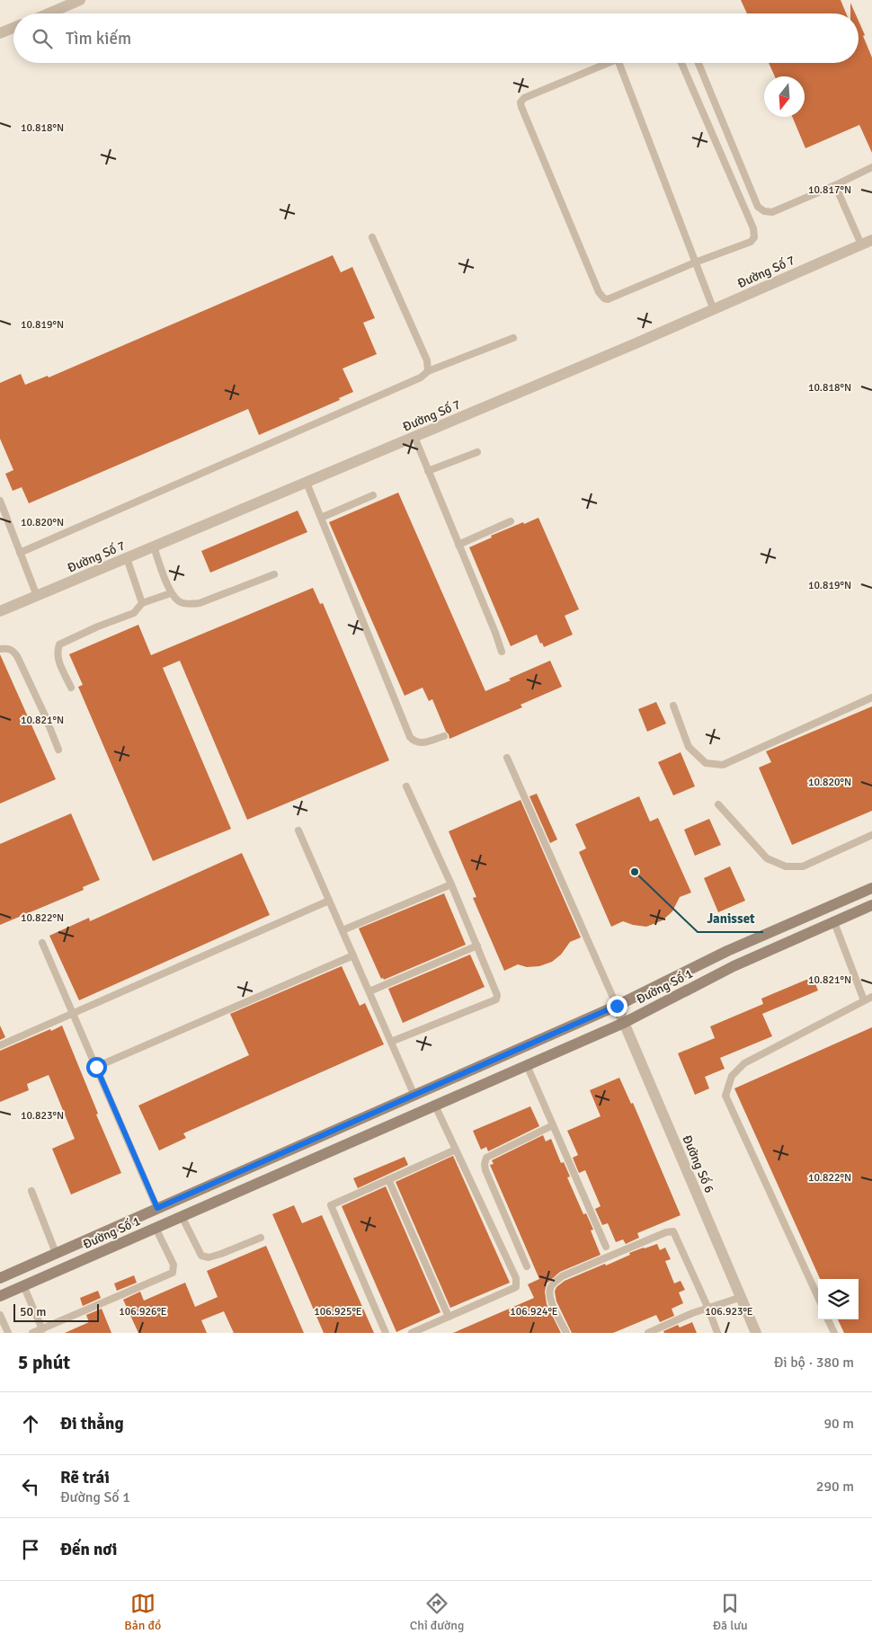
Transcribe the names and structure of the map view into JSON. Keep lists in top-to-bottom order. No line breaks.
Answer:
{"streets":{"street":["Đường Số 7","Đường Số 1","Đường Số 6"]},"crossings":[["Đường Số 1","Đường Số 6"]],"places":["Janisset"],"scale_bar":"50 m","north":"bottom","page":{"search":"Tìm kiếm","scale":"50 m","heading":["5 phút","Đi bộ · 380 m"],"list":[["Đi thẳng","90 m"],["Rẽ trái","Đường Số 1","290 m"],"Đến nơi"],"nav":["Bản đồ","Chỉ đường","Đã lưu"]},"coordinates":["10.818°N","10.817°N","10.819°N","10.820°N","10.821°N","10.822°N","10.823°N","106.926°E","106.925°E","106.924°E","106.923°E"]}
